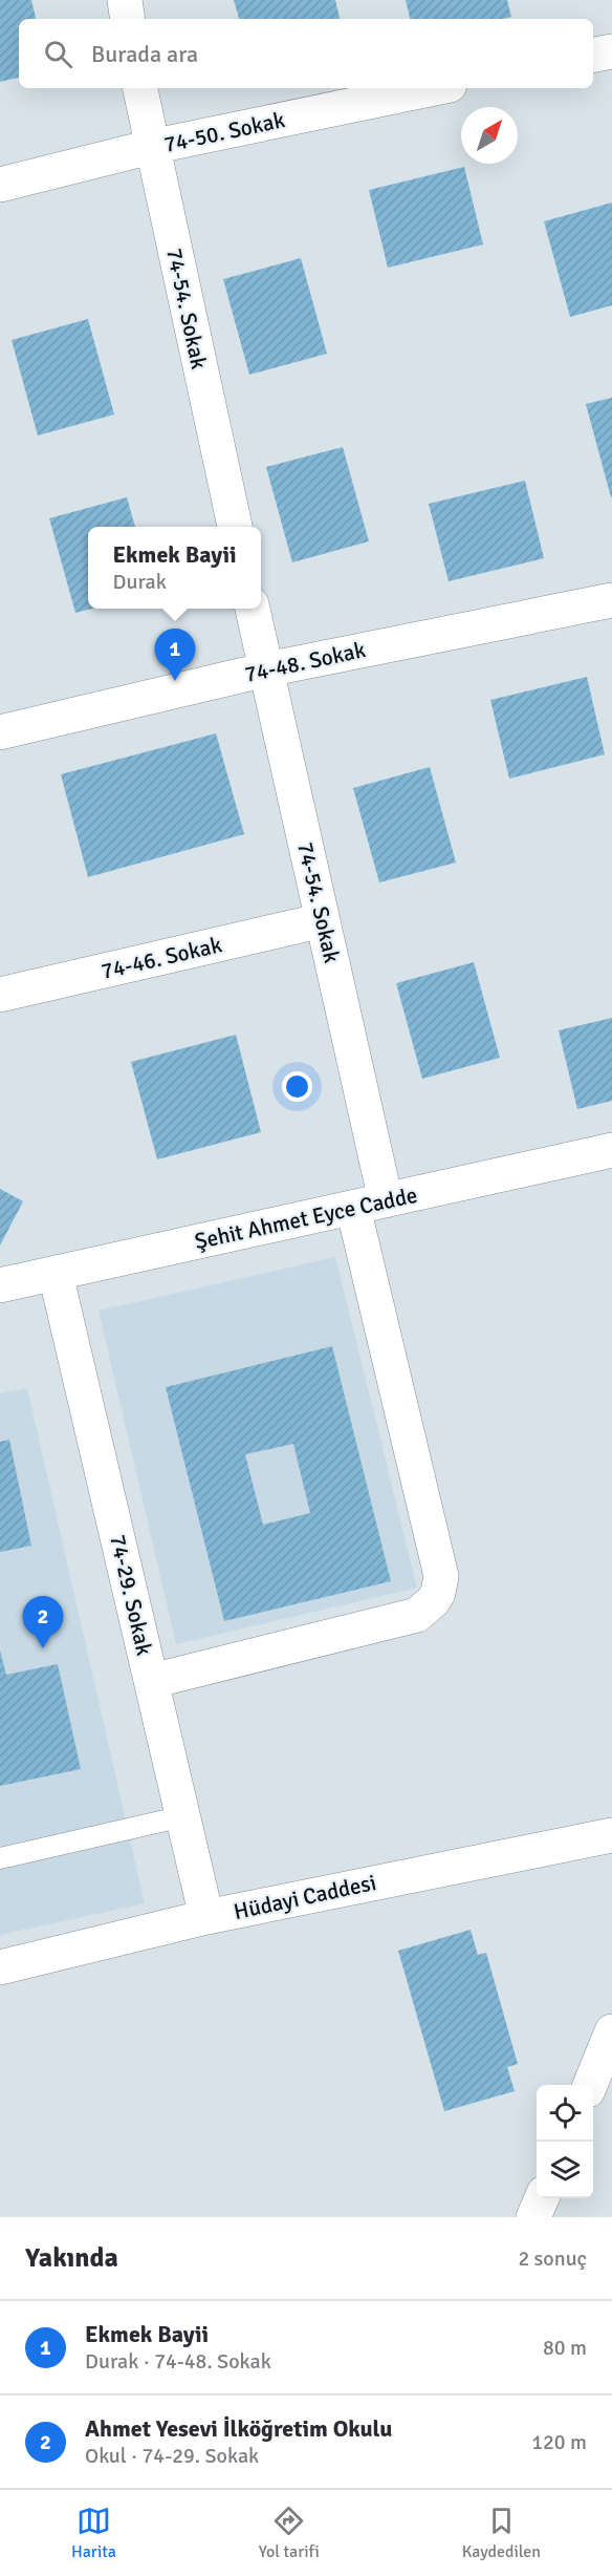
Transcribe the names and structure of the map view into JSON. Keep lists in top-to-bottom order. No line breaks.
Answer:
{"streets":{"street":["74-50. Sokak","74-54. Sokak","74-48. Sokak","74-46. Sokak","Şehit Ahmet Eyce Cadde","74-29. Sokak","Hüdayi Caddesi"]},"crossings":[["74-50. Sokak","74-54. Sokak"],["74-54. Sokak","74-48. Sokak"],["74-54. Sokak","74-46. Sokak"],["74-54. Sokak","Şehit Ahmet Eyce Cadde"],["74-54. Sokak","74-29. Sokak"],["Şehit Ahmet Eyce Cadde","74-29. Sokak"],["74-29. Sokak","Hüdayi Caddesi"]],"north":"top right","page":{"search":"Burada ara","popup":["Ekmek Bayii","Durak"],"pins":["1","2"],"heading":["Yakında","2 sonuç"],"list":[{"mark":"1","name":"Ekmek Bayii","note":"Durak · 74-48. Sokak","value":"80 m"},{"mark":"2","name":"Ahmet Yesevi İlköğretim Okulu","note":"Okul · 74-29. Sokak","value":"120 m"}],"nav":["Harita","Yol tarifi","Kaydedilen"]}}
